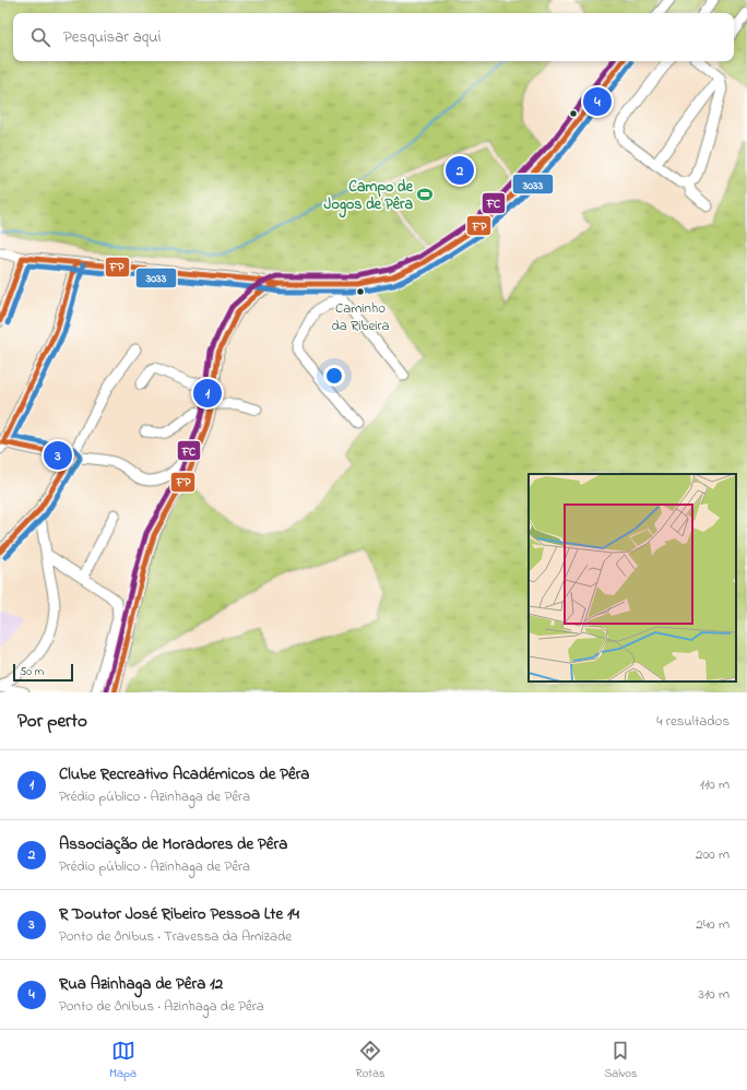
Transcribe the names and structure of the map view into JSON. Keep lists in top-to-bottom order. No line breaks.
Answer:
{"places":{"sports":["Campo de Jogos de Pêra"],"other":["Caminho da Ribeira"]},"lines":["transit line FP","transit line FC","transit line 3033"],"scale_bar":"50 m","page":{"search":"Pesquisar aqui","pins":["4","2","1","3"],"scale":"50 m","heading":["Por perto","4 resultados"],"list":[{"mark":"1","name":"Clube Recreativo Académicos de Pêra","note":"Prédio público · Azinhaga de Pêra","value":"110 m"},{"mark":"2","name":"Associação de Moradores de Pêra","note":"Prédio público · Azinhaga de Pêra","value":"200 m"},{"mark":"3","name":"R Doutor José Ribeiro Pessoa Lte 14","note":"Ponto de ônibus · Travessa da Amizade","value":"240 m"},{"mark":"4","name":"Rua Azinhaga de Pêra 12","note":"Ponto de ônibus · Azinhaga de Pêra","value":"310 m"}],"nav":["Mapa","Rotas","Salvos"]}}
